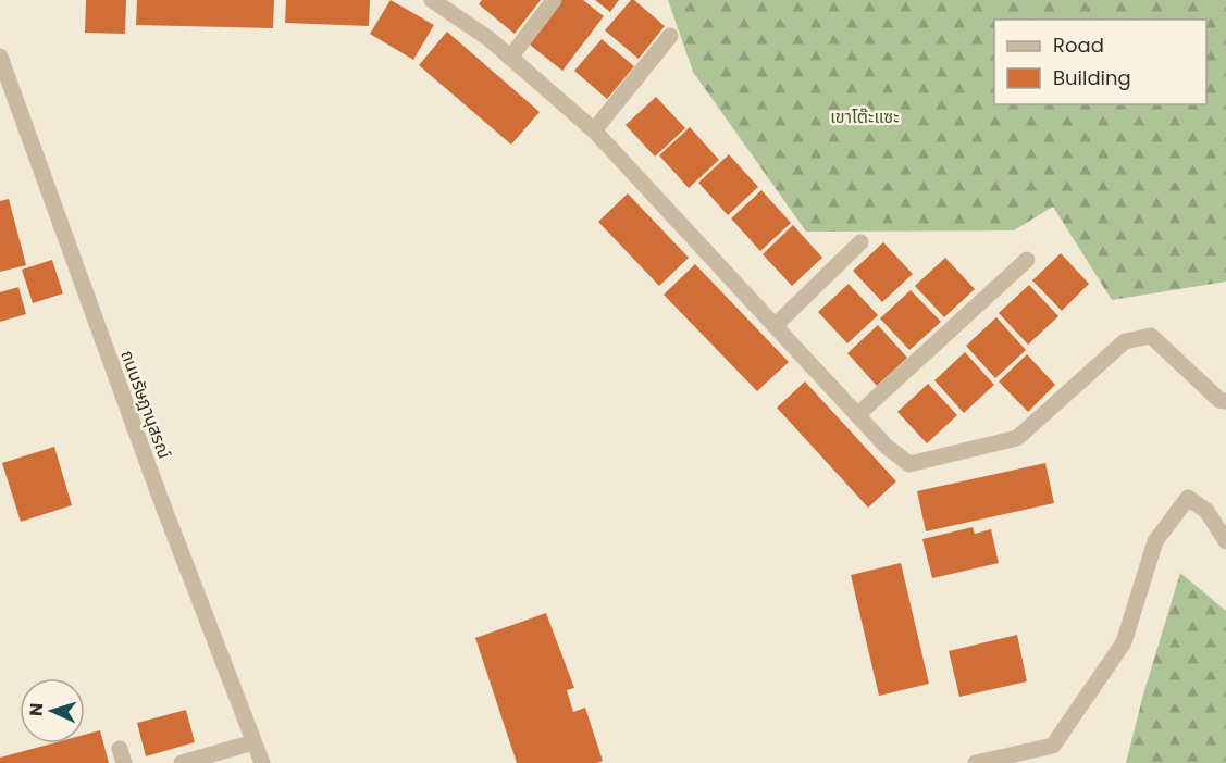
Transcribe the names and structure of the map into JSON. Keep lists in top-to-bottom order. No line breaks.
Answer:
{"streets":{"street":["ถนนรัษฎานุสรณ์"]},"parks":["เขาโต๊ะแซะ"],"legend":["Road","Building"],"north":"left"}
